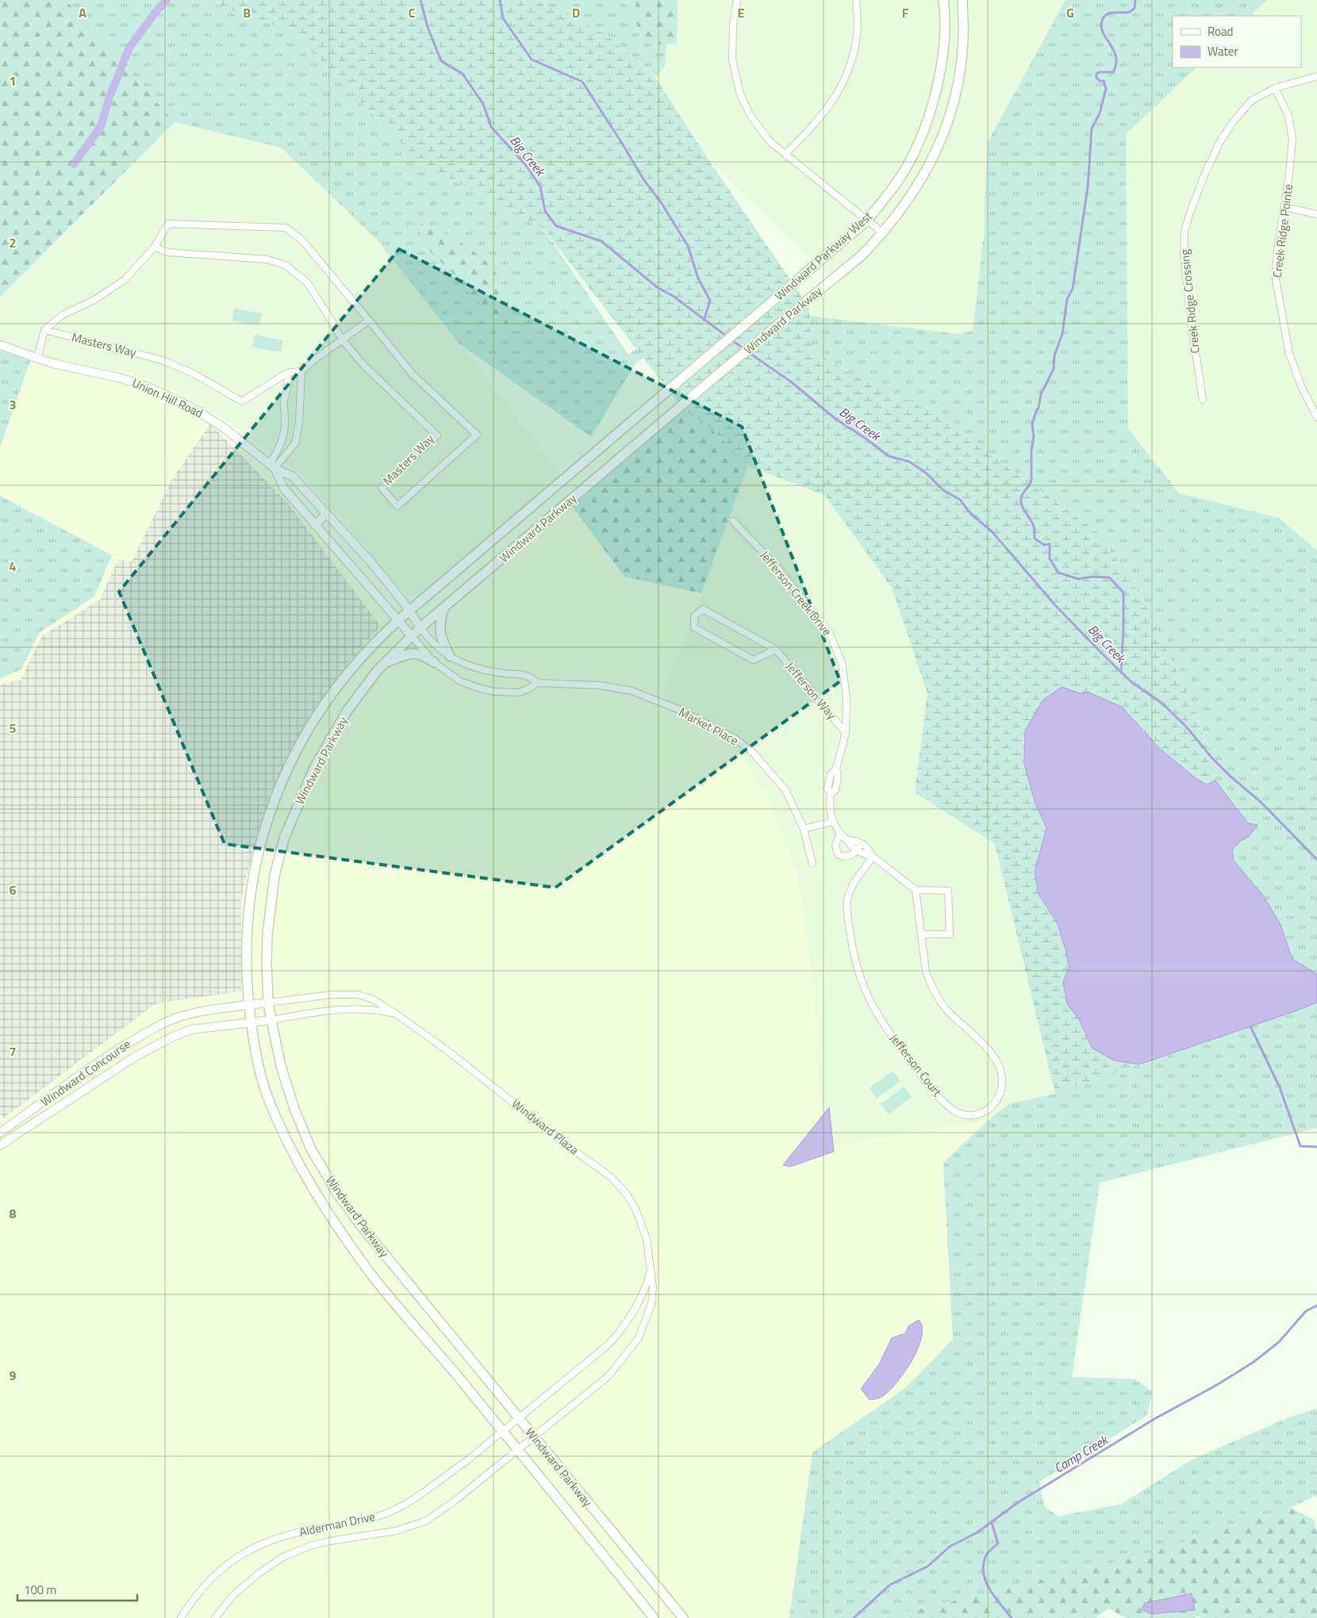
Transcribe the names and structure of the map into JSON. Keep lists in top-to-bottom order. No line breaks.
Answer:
{"streets":{"main road":["Windward Parkway West","Windward Parkway"],"street":["Creek Ridge Pointe","Creek Ridge Crossing","Masters Way","Union Hill Road","Jefferson Creek Drive","Jefferson Way","Market Place","Jefferson Court","Windward Concourse","Windward Plaza","Alderman Drive"]},"crossings":[["Creek Ridge Pointe","Creek Ridge Crossing"],["Windward Parkway West","Windward Parkway"],["Windward Parkway","Union Hill Road"],["Windward Parkway","Market Place"],["Windward Parkway","Windward Concourse"],["Windward Parkway","Windward Plaza"],["Windward Parkway","Alderman Drive"],["Union Hill Road","Market Place"],["Jefferson Creek Drive","Jefferson Way"],["Windward Concourse","Windward Plaza"],["Windward Plaza","Alderman Drive"]],"water":["Big Creek","Camp Creek"],"legend":["Road","Water"],"scale_bar":"100 m","grid":{"columns":["A","B","C","D","E","F","G"],"rows":["1","2","3","4","5","6","7","8","9"]}}
